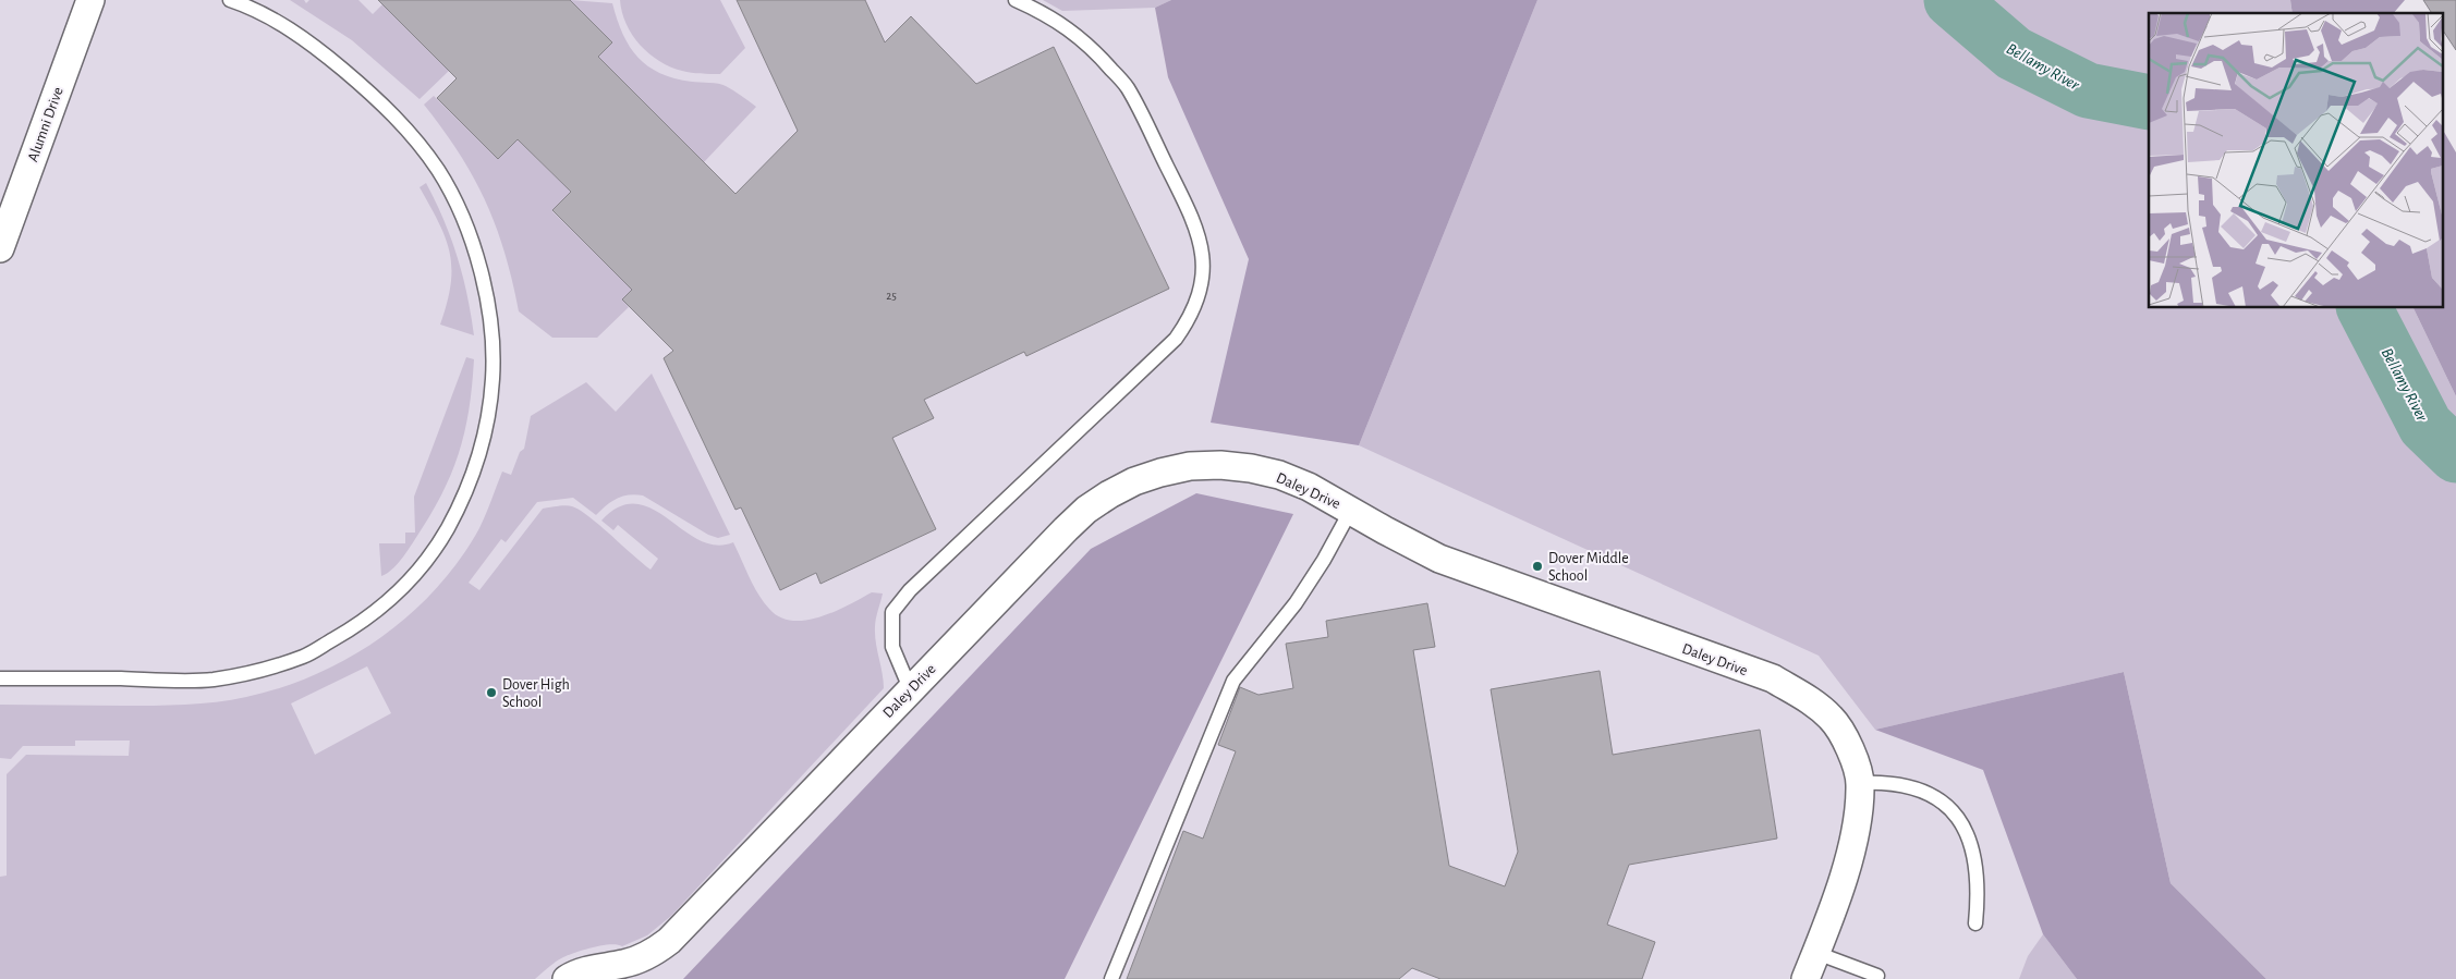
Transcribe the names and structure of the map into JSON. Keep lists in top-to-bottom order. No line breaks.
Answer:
{"streets":{"street":["Alumni Drive","Daley Drive"]},"water":["Bellamy River"],"places":["Dover Middle School","Dover High School"],"house_numbers":["25"]}
